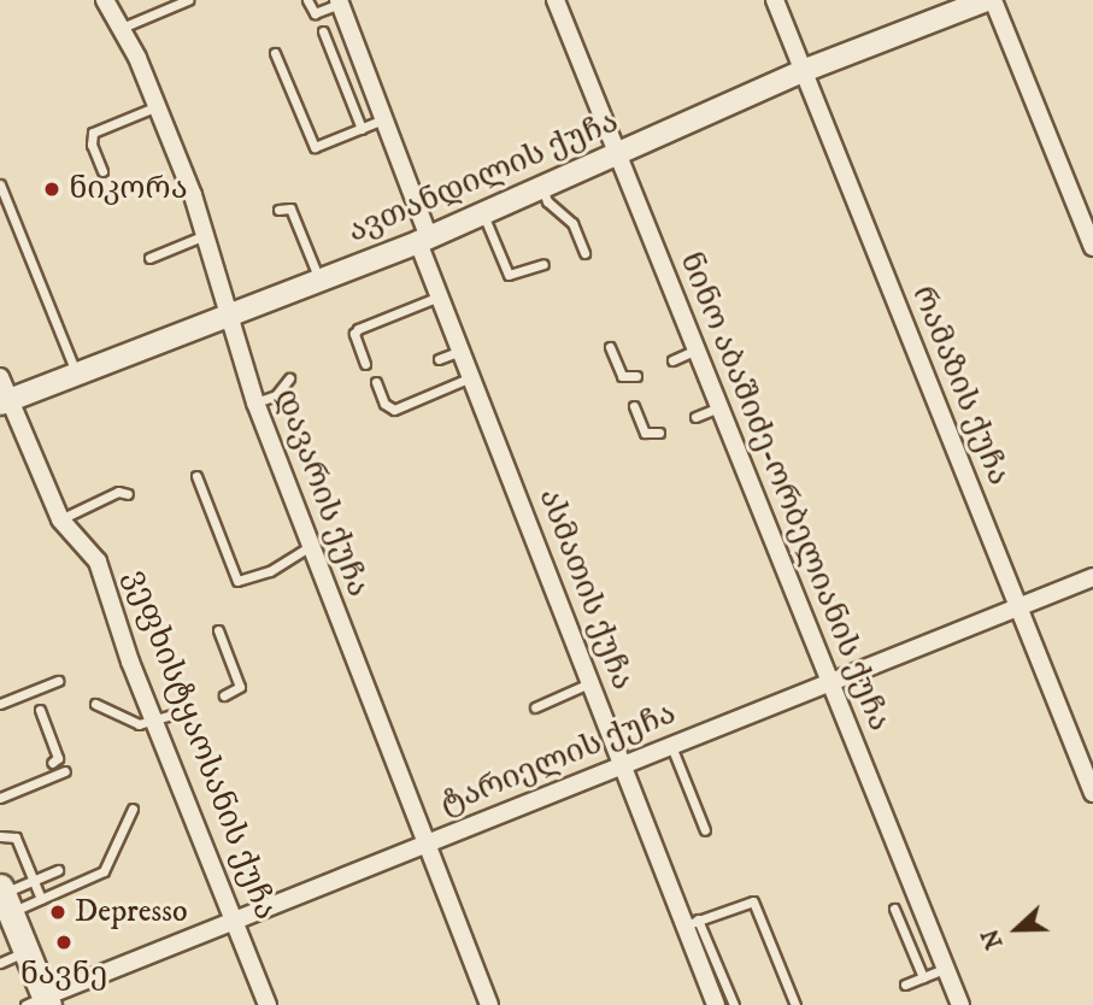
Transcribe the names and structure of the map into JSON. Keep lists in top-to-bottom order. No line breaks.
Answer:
{"streets":{"street":["ავთანდილის ქუჩა","რამაზის ქუჩა","ნინო აბაშიძე-ორბელიანის ქუჩა","დავარის ქუჩა","ასმათის ქუჩა","ვეფხისტყაოსანის ქუჩა","ტარიელის ქუჩა"]},"crossings":[["ავთანდილის ქუჩა","რამაზის ქუჩა"],["ავთანდილის ქუჩა","ნინო აბაშიძე-ორბელიანის ქუჩა"],["ავთანდილის ქუჩა","დავარის ქუჩა"],["ავთანდილის ქუჩა","ასმათის ქუჩა"],["ავთანდილის ქუჩა","ვეფხისტყაოსანის ქუჩა"],["რამაზის ქუჩა","ტარიელის ქუჩა"],["ნინო აბაშიძე-ორბელიანის ქუჩა","ტარიელის ქუჩა"],["დავარის ქუჩა","ტარიელის ქუჩა"],["ასმათის ქუჩა","ტარიელის ქუჩა"],["ვეფხისტყაოსანის ქუჩა","ტარიელის ქუჩა"]],"places":["ნიკორა","Depresso","ნავნე"],"north":"left"}
